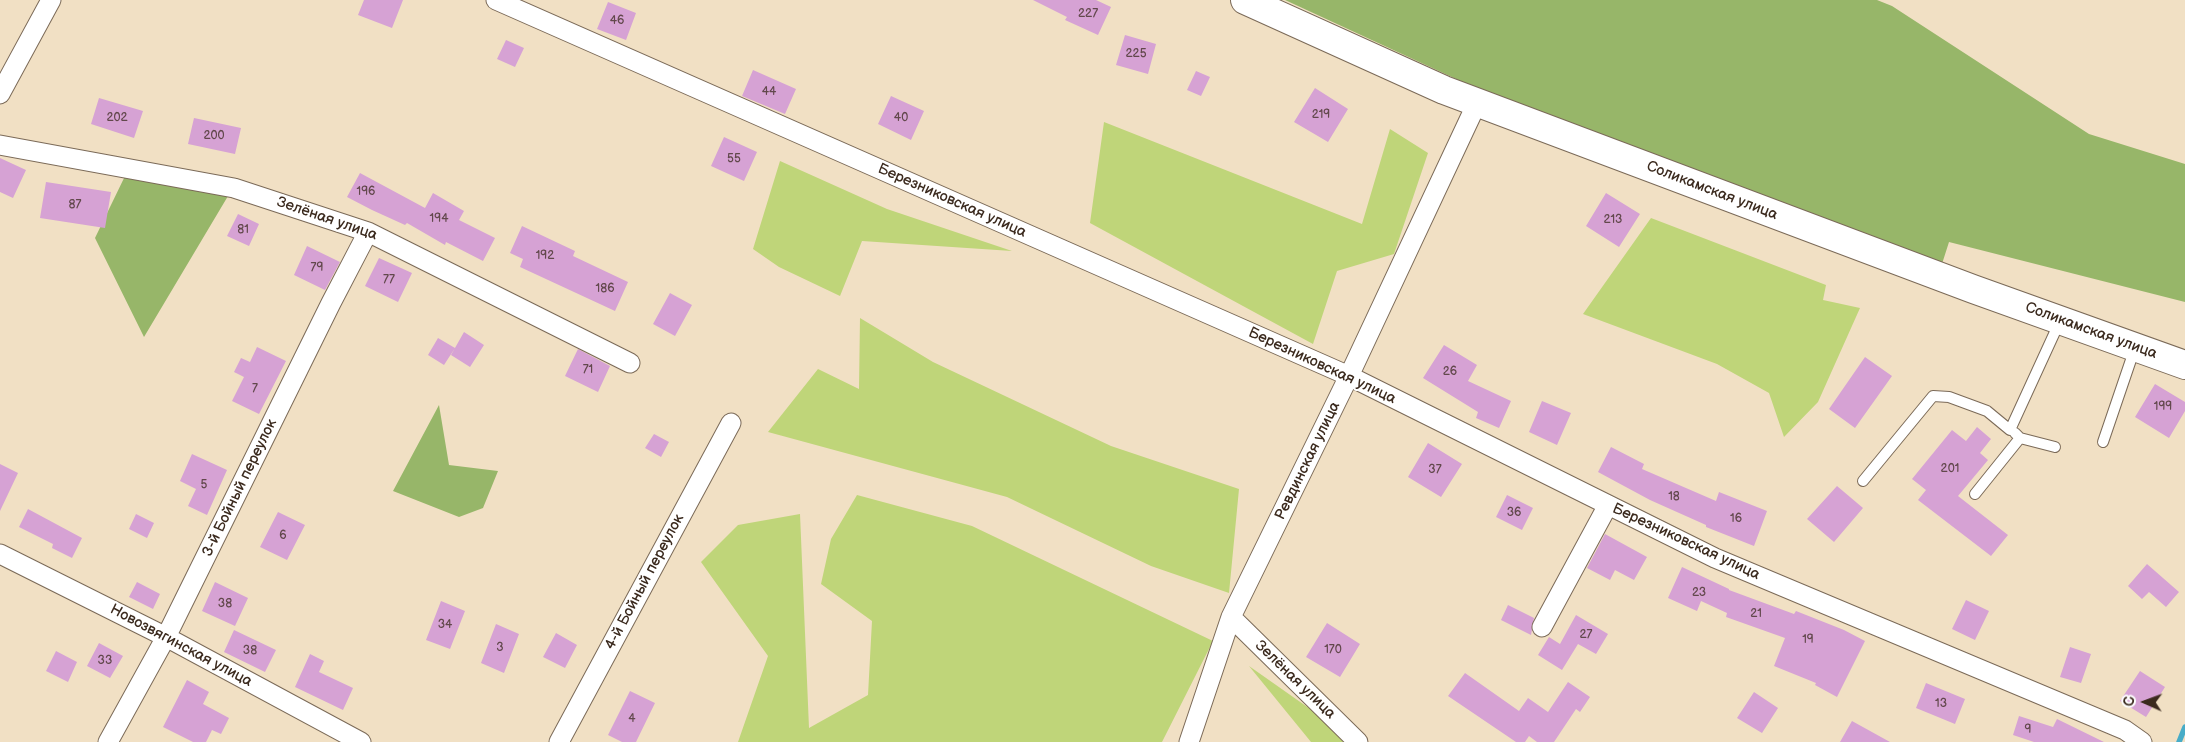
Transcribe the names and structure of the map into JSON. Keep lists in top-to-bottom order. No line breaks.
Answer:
{"streets":{"main road":["Соликамская улица"],"street":["Березниковская улица","Зелёная улица","Ревдинская улица","3-й Бойный переулок","4-й Бойный переулок","Новозвягинская улица"]},"crossings":[["Соликамская улица","Ревдинская улица"],["Березниковская улица","Ревдинская улица"],["Зелёная улица","Ревдинская улица"],["Зелёная улица","3-й Бойный переулок"],["3-й Бойный переулок","Новозвягинская улица"]],"house_numbers":["227","46","225","44","219","202","40","200","55","196","87","194","213","81","192","79","77","186","71","26","7","199","201","37","5","18","36","16","6","23","38","21","34","27","19","3","170","38","33","13","4","9"],"north":"left"}
